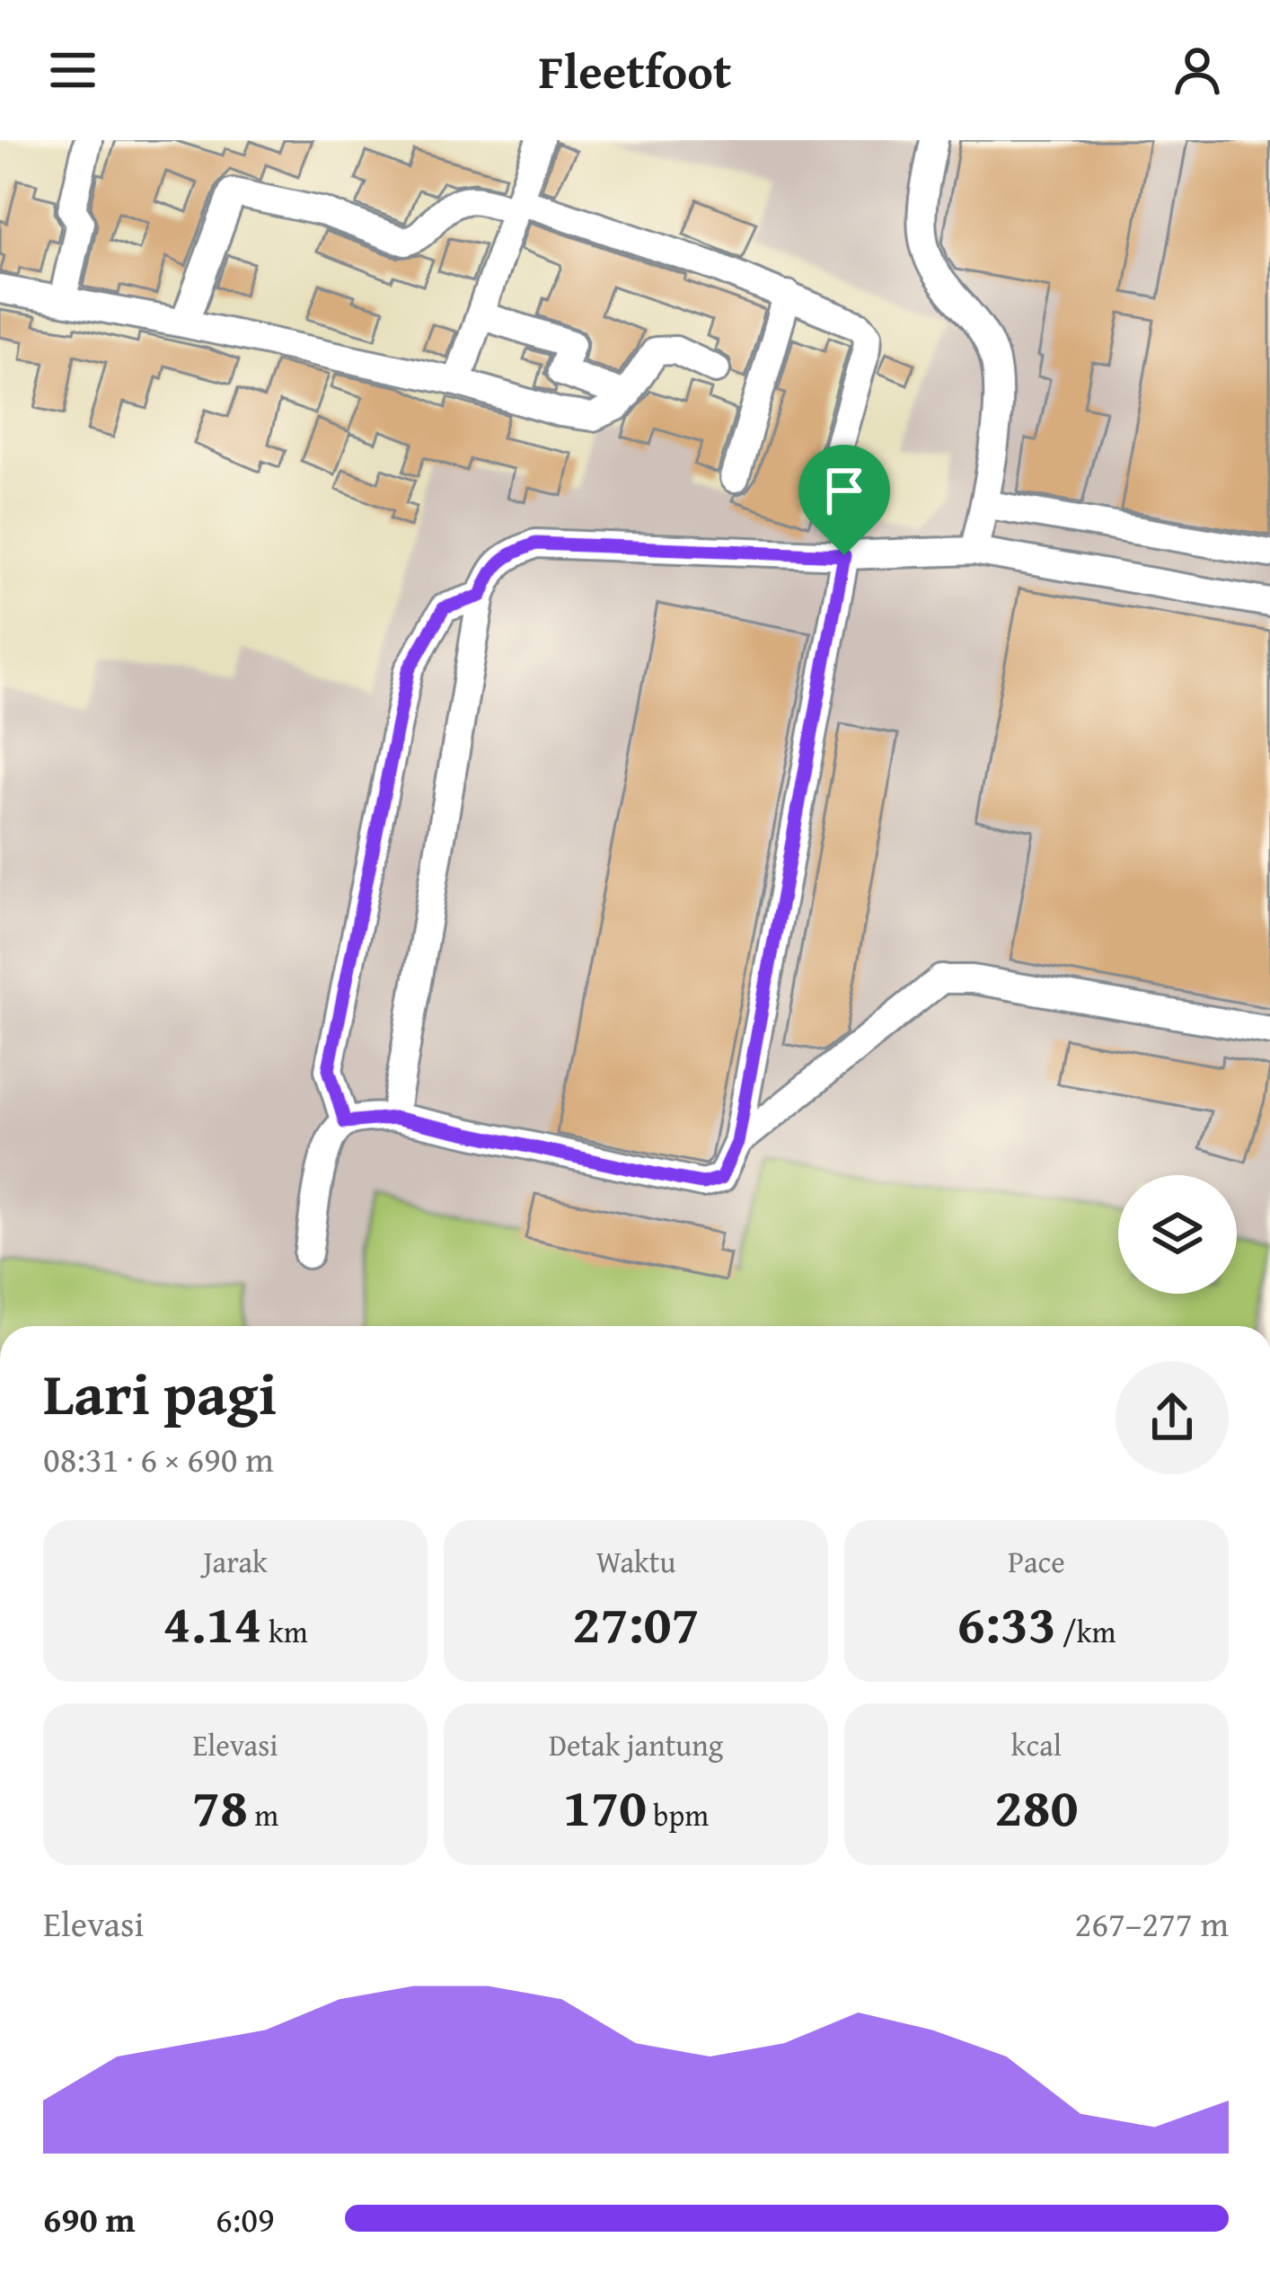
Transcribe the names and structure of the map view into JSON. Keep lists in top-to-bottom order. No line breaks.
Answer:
{"page":{"header":"Fleetfoot","heading":["Lari pagi","08:31 · 6 × 690 m"],"stats":[["Jarak","4.14 km"],["Waktu","27:07"],["Pace","6:33 /km"],["Elevasi","78 m"],["Detak jantung","170 bpm"],["kcal","280"]],"chart":["Elevasi","267–277 m"],"list":[{"name":"690 m","note":"6:09"}]}}
